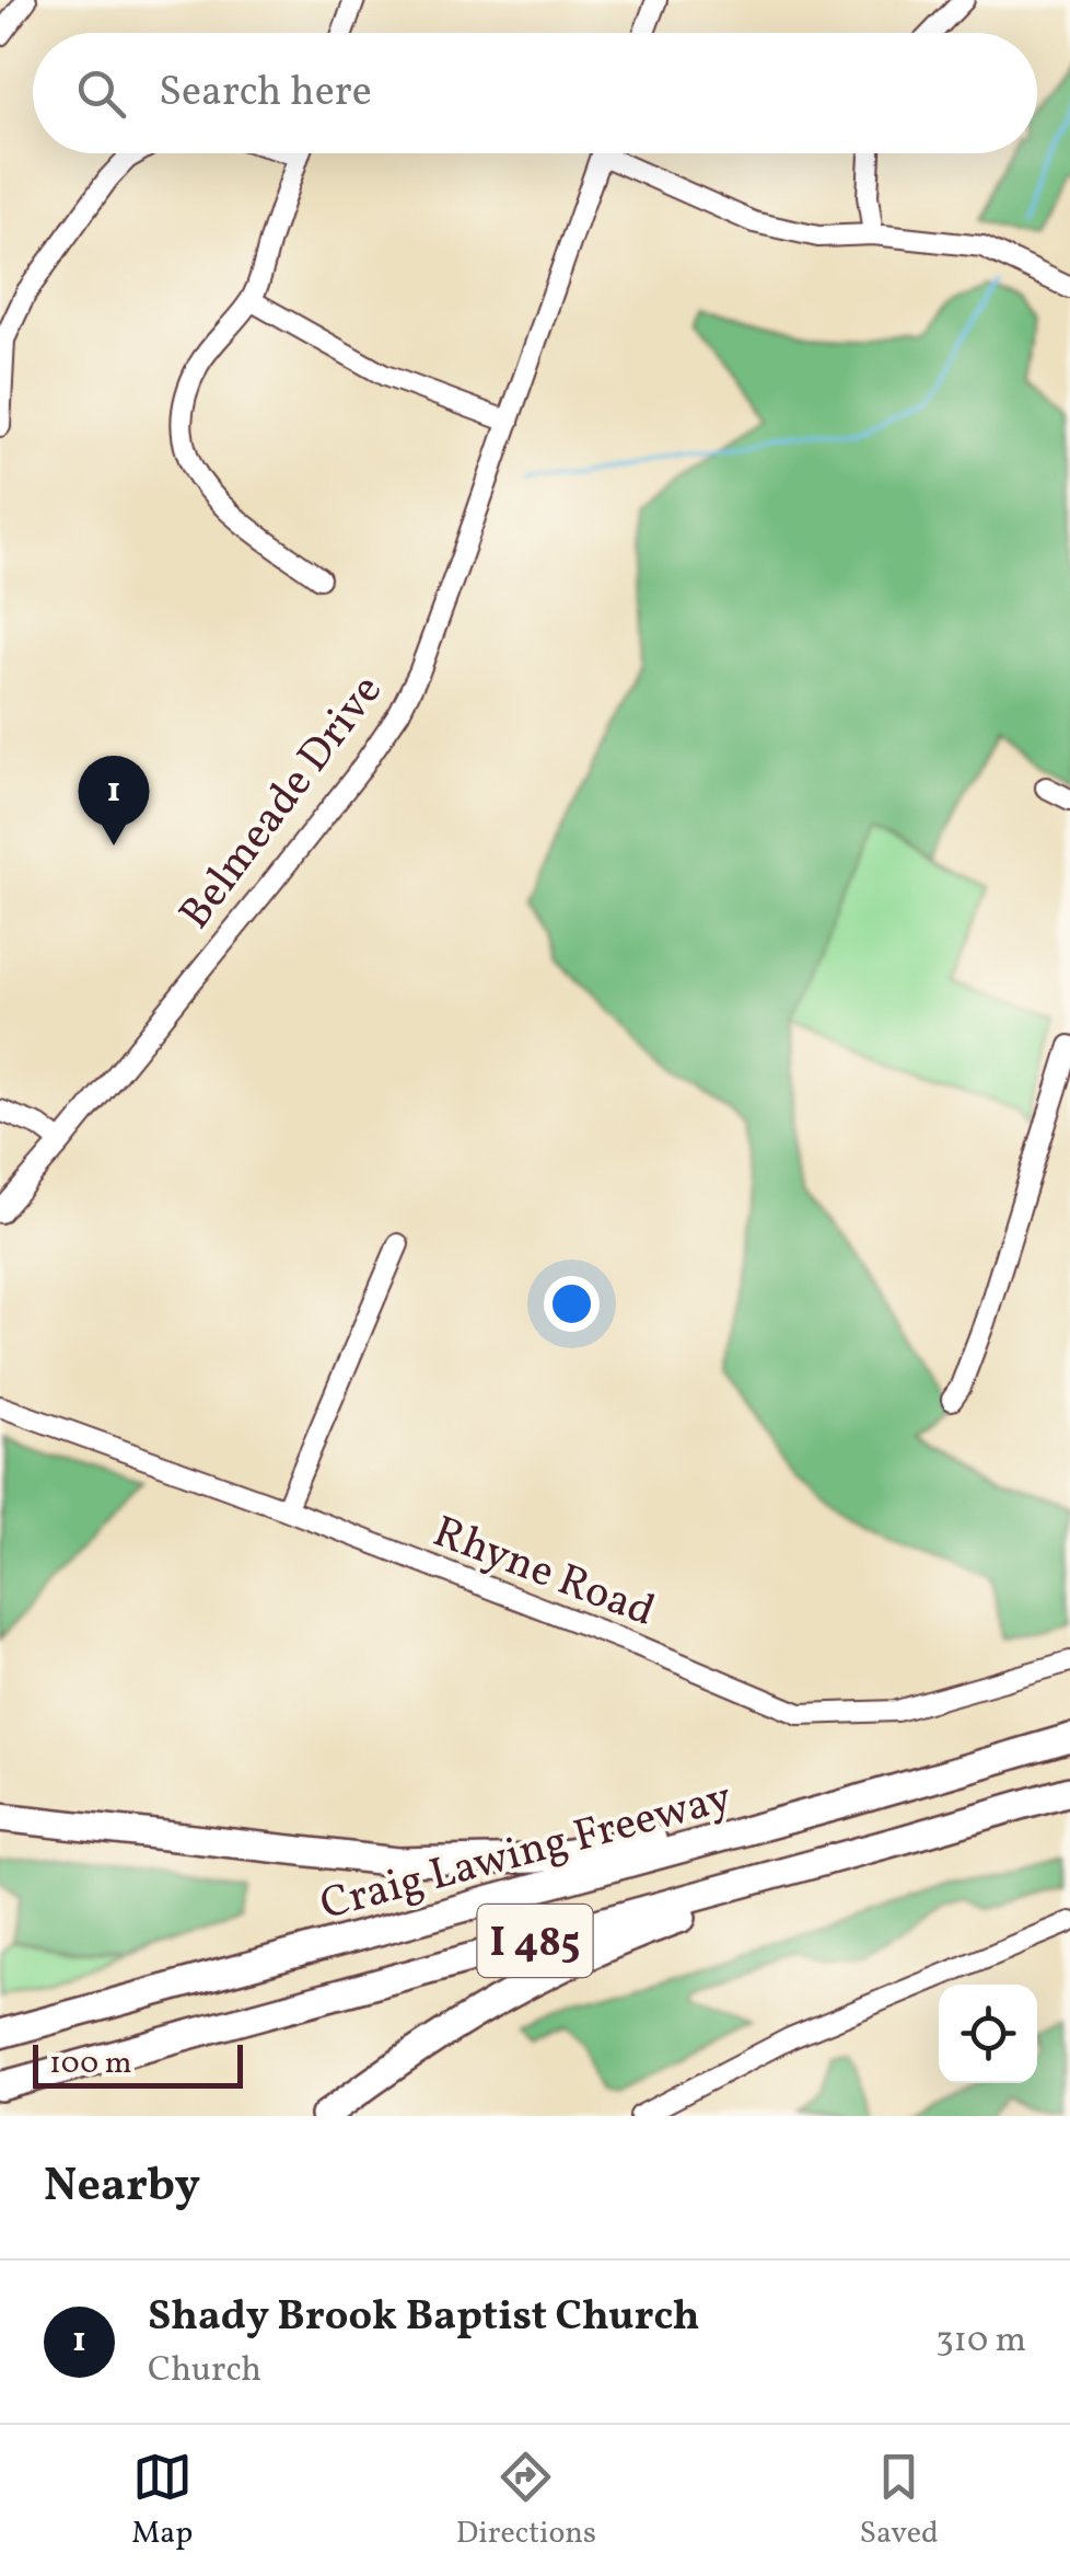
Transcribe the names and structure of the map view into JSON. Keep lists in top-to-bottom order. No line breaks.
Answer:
{"streets":{"highway":["Craig Lawing Freeway","I 485"],"street":["Belmeade Drive","Rhyne Road"]},"scale_bar":"100 m","page":{"search":"Search here","pins":"1","scale":"100 m","heading":"Nearby","list":[{"mark":"1","name":"Shady Brook Baptist Church","note":"Church","value":"310 m"}],"nav":["Map","Directions","Saved"]}}
